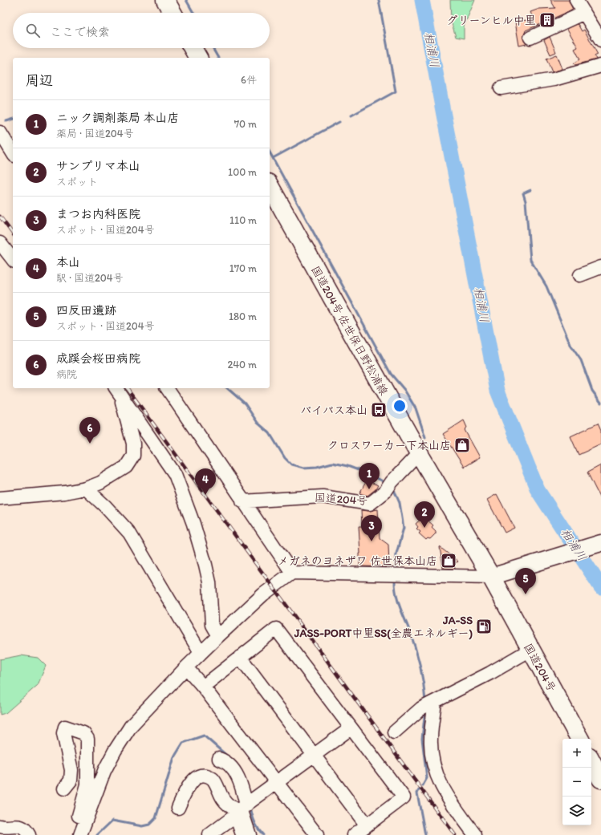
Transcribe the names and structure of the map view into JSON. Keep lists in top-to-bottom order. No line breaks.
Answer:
{"streets":{"highway":["国道204号 佐世保日野松浦線","国道204号"]},"crossings":[["国道204号 佐世保日野松浦線","国道204号"]],"water":["相浦川"],"places":{"building":["グリーンヒル中里"],"bus stop":["バイパス本山"],"shop":["クロスワーカー下本山店","メガネのヨネザワ 佐世保本山店"],"fuel station":["JA-SS JASS-PORT中里SS(全農エネルギー)"]},"page":{"search":"ここで検索","heading":["周辺","6件"],"list":[{"mark":"1","name":"ニック調剤薬局 本山店","note":"薬局 · 国道204号","value":"70 m"},{"mark":"2","name":"サンプリマ本山","note":"スポット","value":"100 m"},{"mark":"3","name":"まつお内科医院","note":"スポット · 国道204号","value":"110 m"},{"mark":"4","name":"本山","note":"駅 · 国道204号","value":"170 m"},{"mark":"5","name":"四反田遺跡","note":"スポット · 国道204号","value":"180 m"},{"mark":"6","name":"成蹊会桜田病院","note":"病院","value":"240 m"}],"pins":["6","1","4","2","3","5"],"map_buttons":["+","−"]}}
